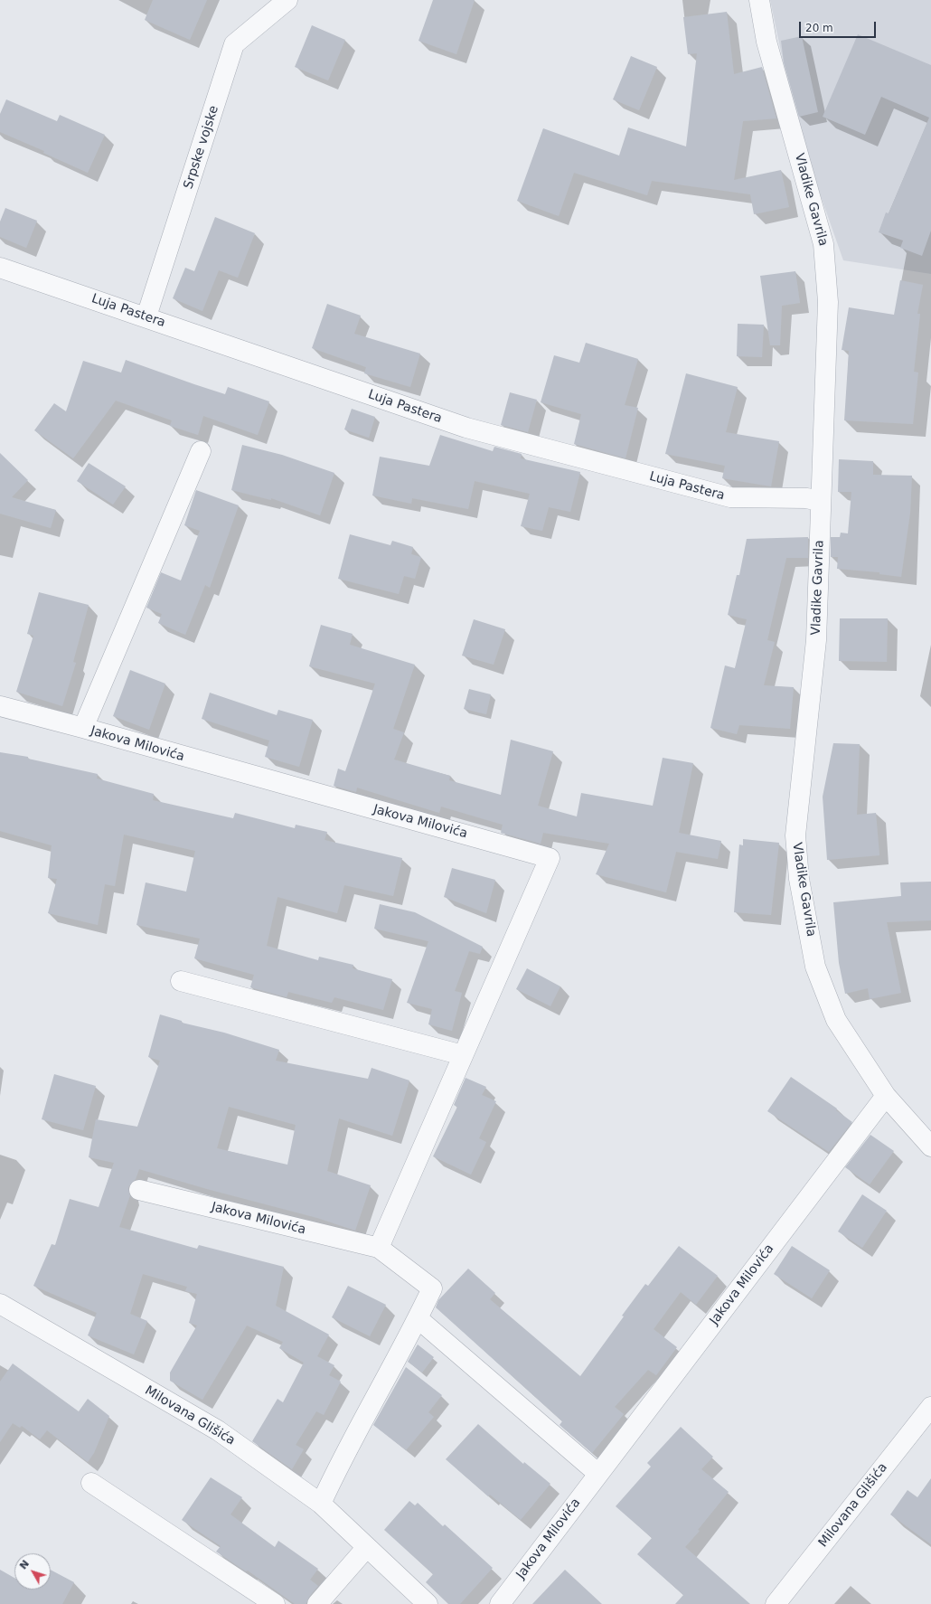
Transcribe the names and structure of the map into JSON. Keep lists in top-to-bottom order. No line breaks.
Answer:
{"streets":{"street":["Srpske vojske","Vladike Gavrila","Luja Pastera","Jakova Milovića","Milovana Glišića"]},"crossings":[["Srpske vojske","Luja Pastera"],["Vladike Gavrila","Luja Pastera"],["Vladike Gavrila","Jakova Milovića"],["Jakova Milovića","Milovana Glišića"]],"scale_bar":"20 m","north":"top left"}
